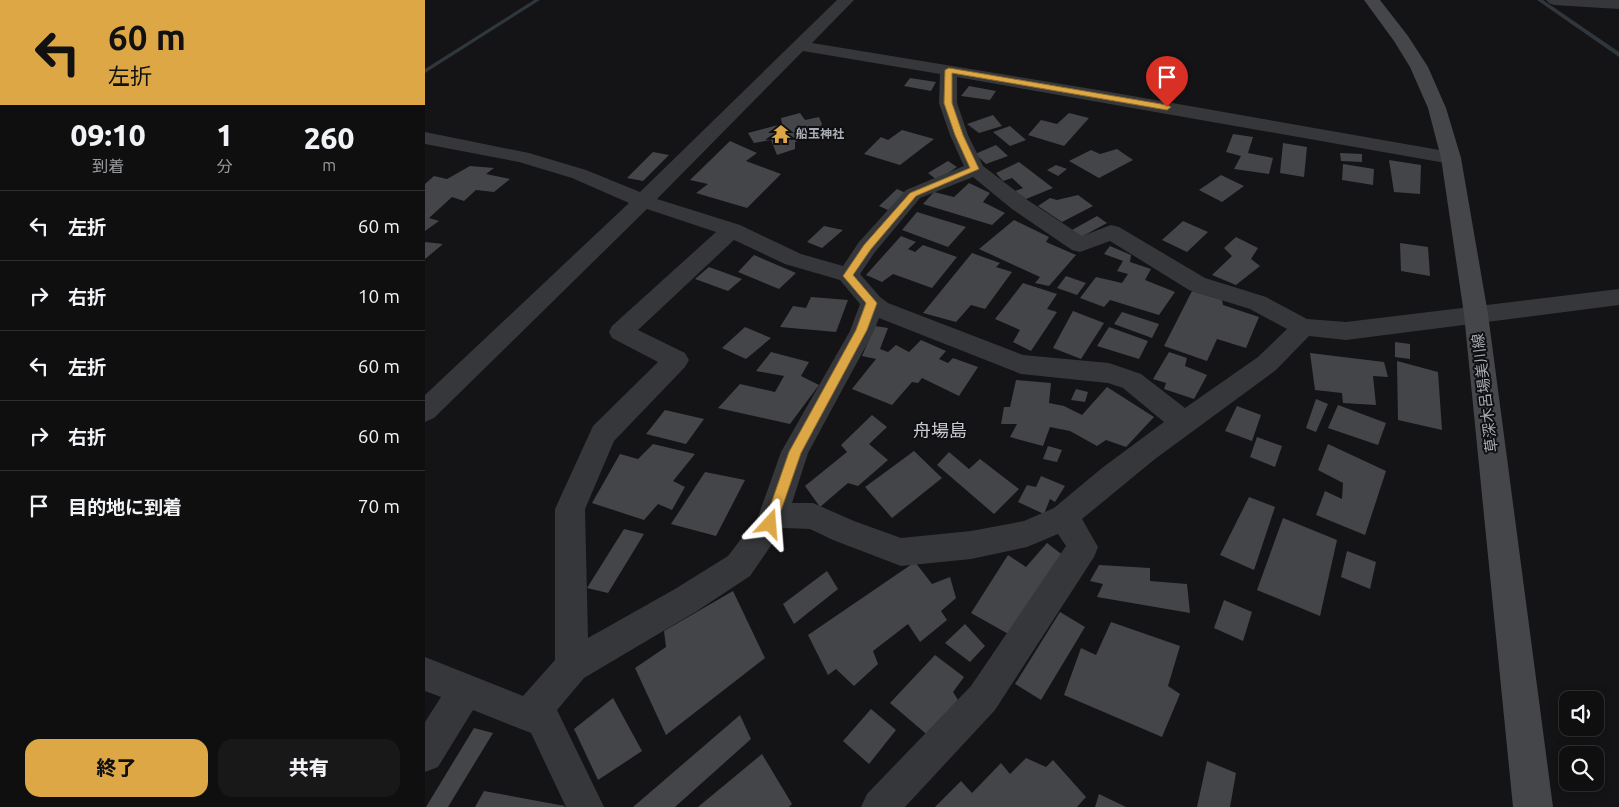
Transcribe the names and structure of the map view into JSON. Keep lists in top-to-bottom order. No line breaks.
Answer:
{"streets":{"main road":["草深木呂場美川線"]},"districts":["舟場島"],"places":{"temple":["船玉神社"]},"page":{"turn":["60 m","左折"],"eta":["09:10","到着","1","分","260","m"],"list":[{"name":"左折","value":"60 m"},{"name":"右折","value":"10 m"},{"name":"左折","value":"60 m"},{"name":"右折","value":"60 m"},{"name":"目的地に到着","value":"70 m"}],"buttons":["終了","共有"]}}
